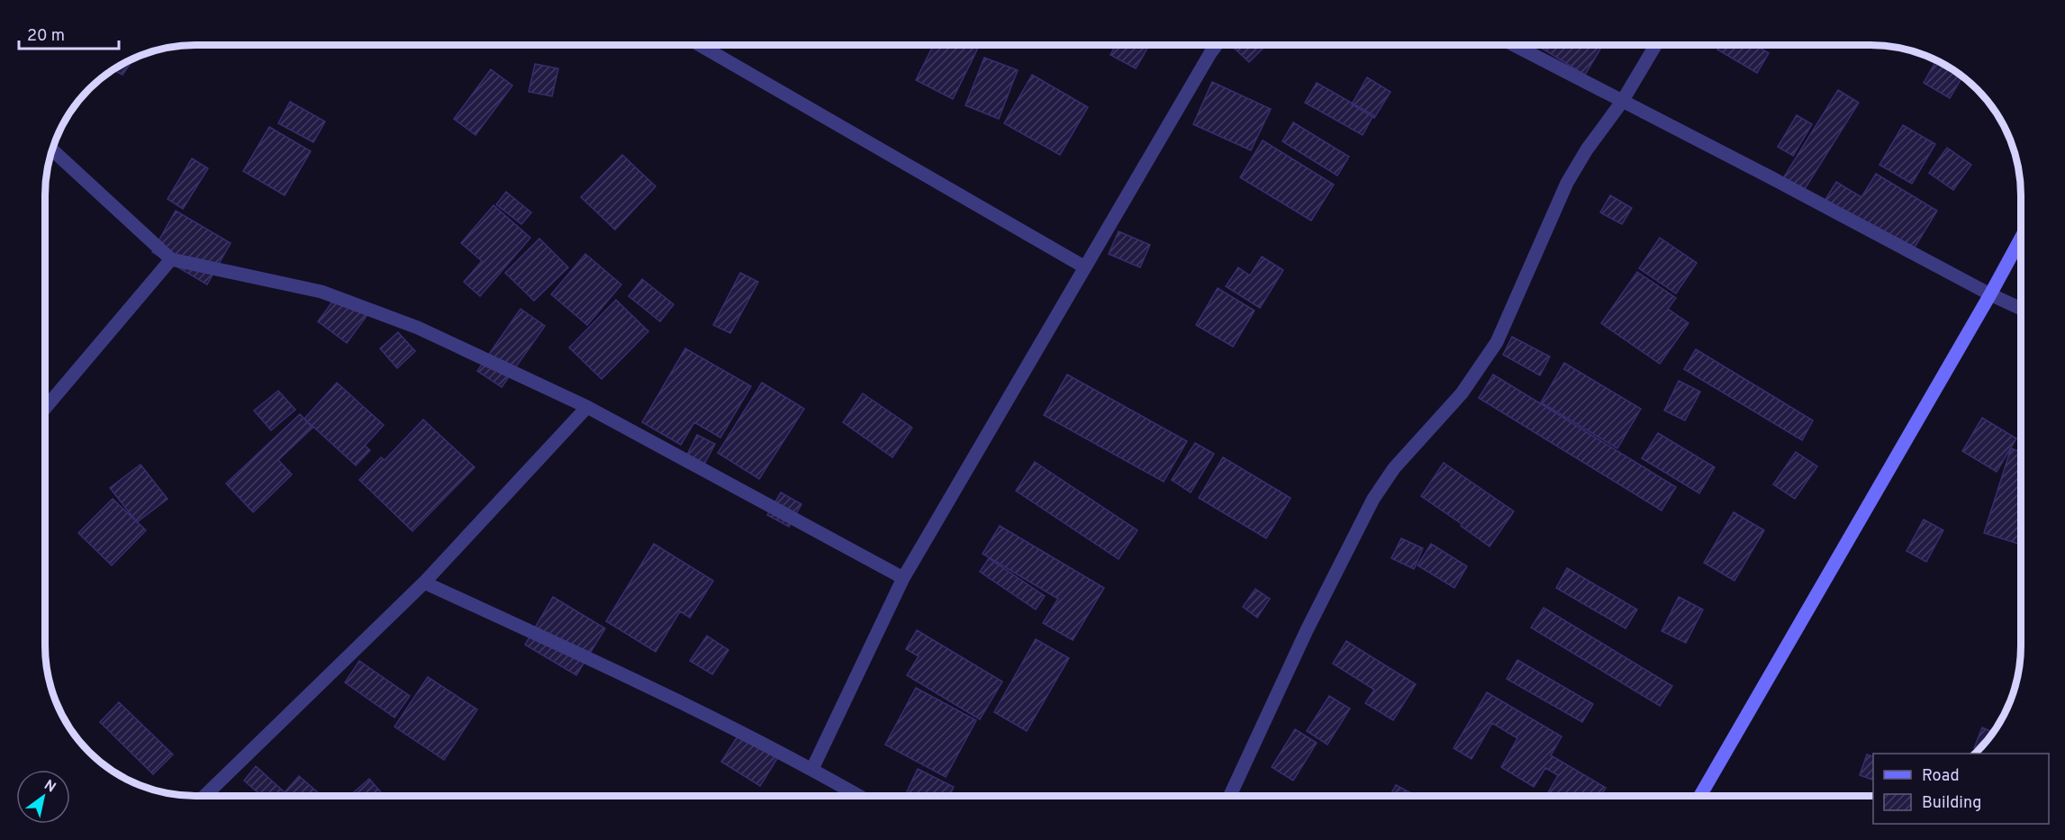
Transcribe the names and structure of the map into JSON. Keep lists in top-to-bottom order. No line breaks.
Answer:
{"legend":["Road","Building"],"scale_bar":"20 m","north":"top right"}
